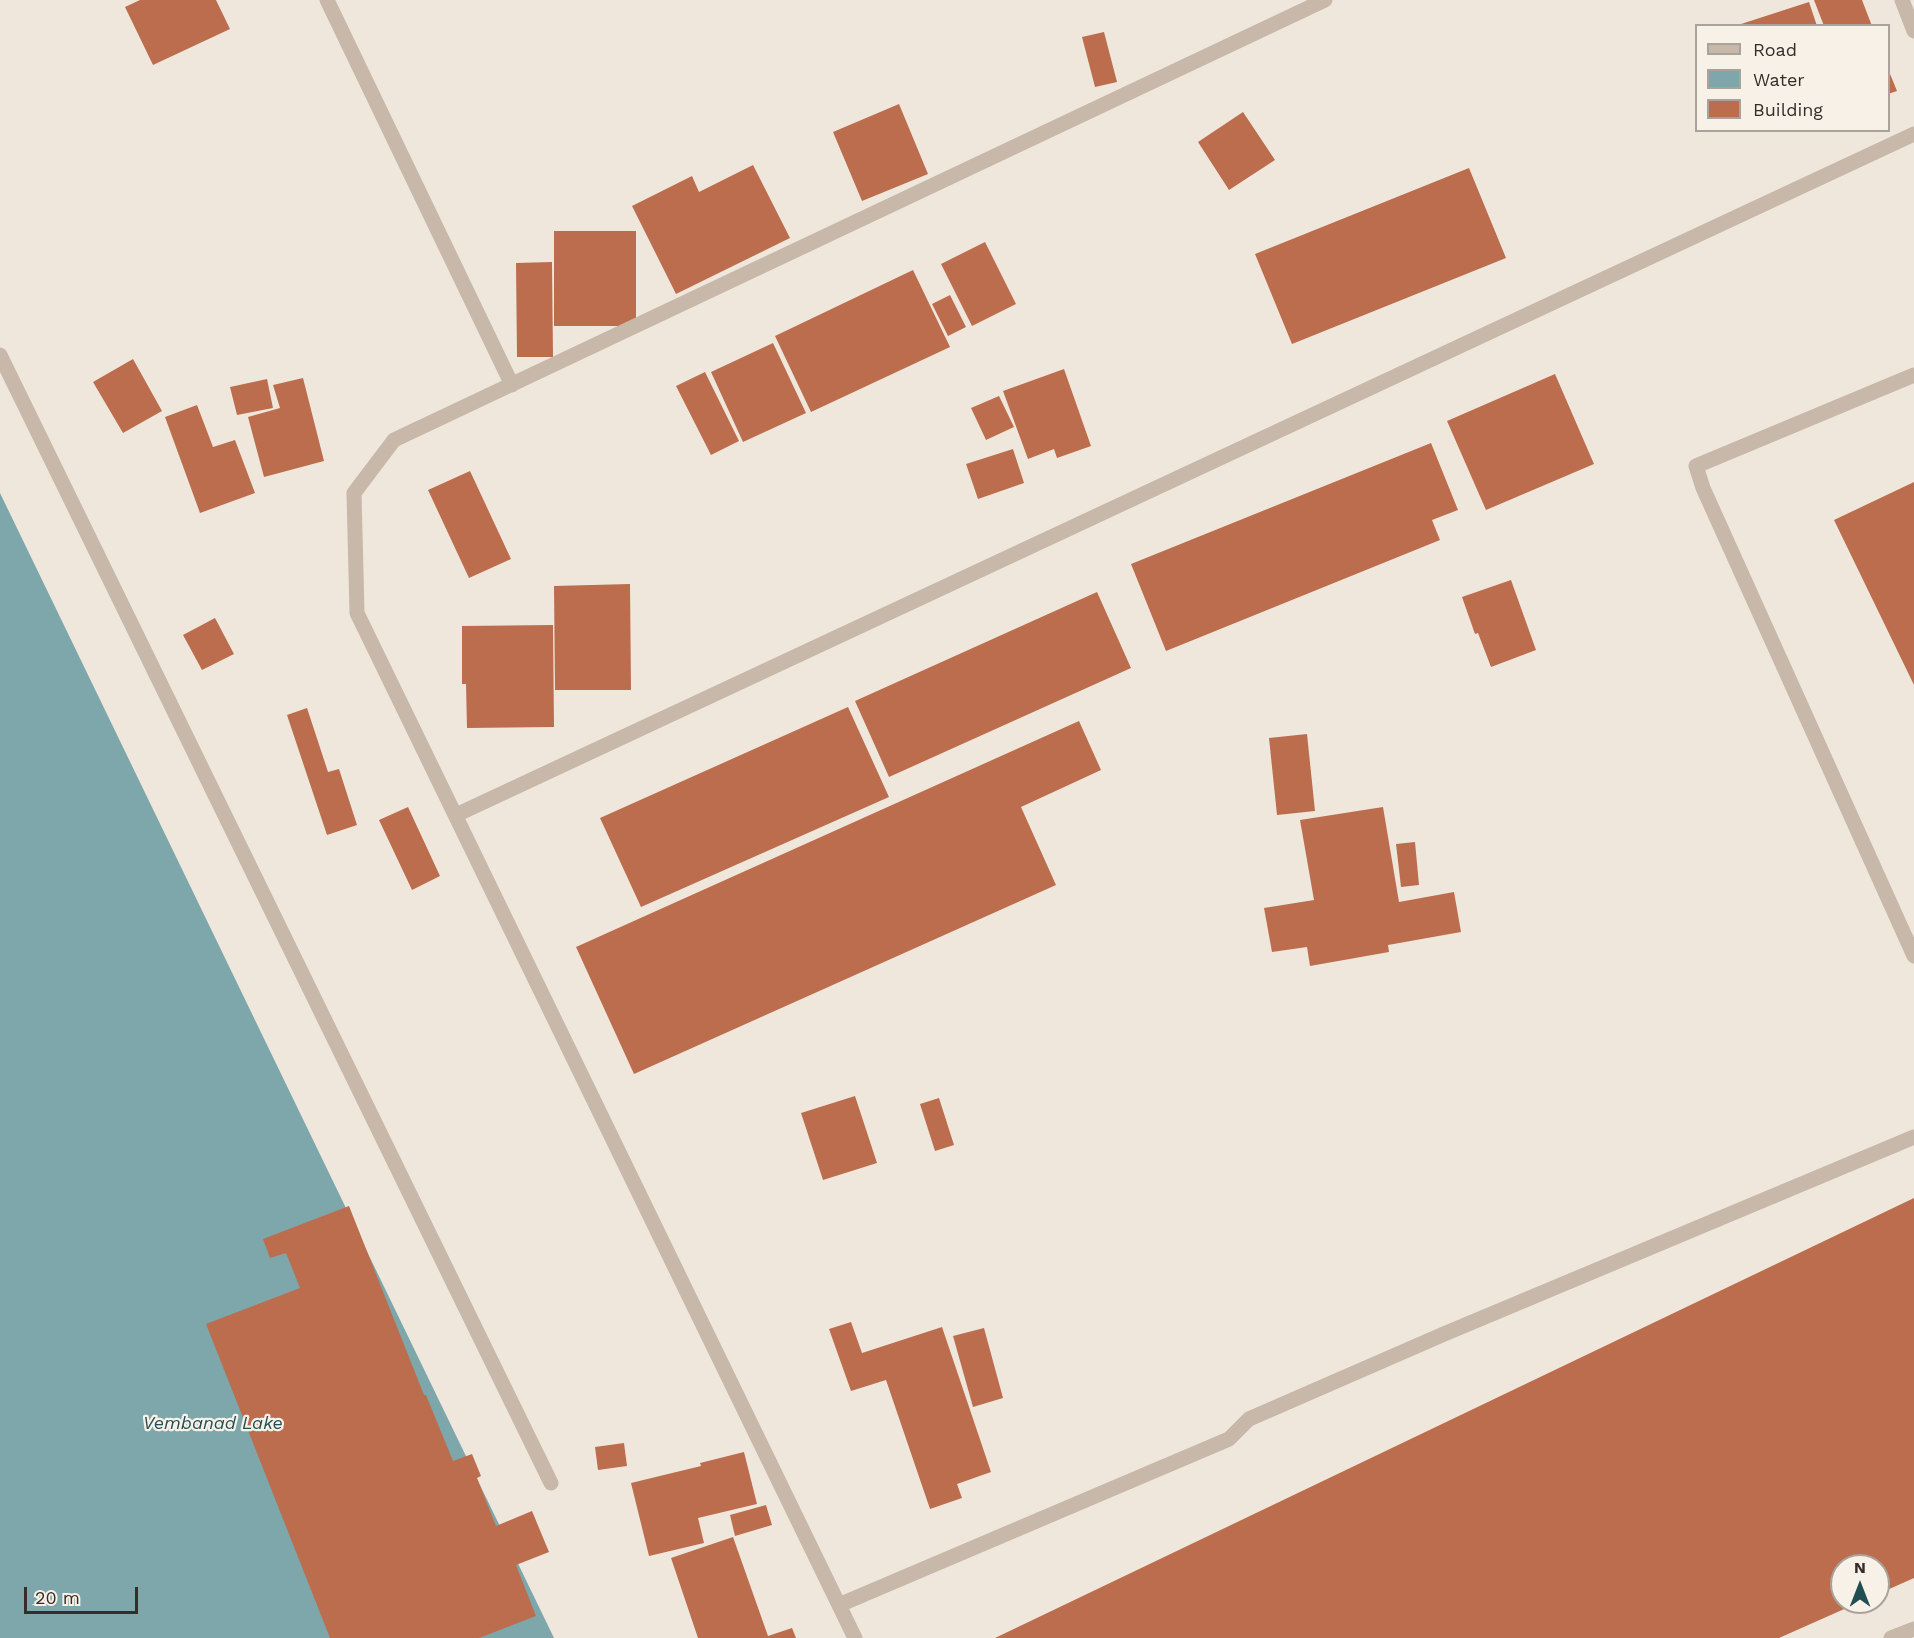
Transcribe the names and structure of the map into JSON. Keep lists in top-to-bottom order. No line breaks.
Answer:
{"water":["Vembanad Lake"],"legend":["Road","Water","Building"],"scale_bar":"20 m","north":"top"}
